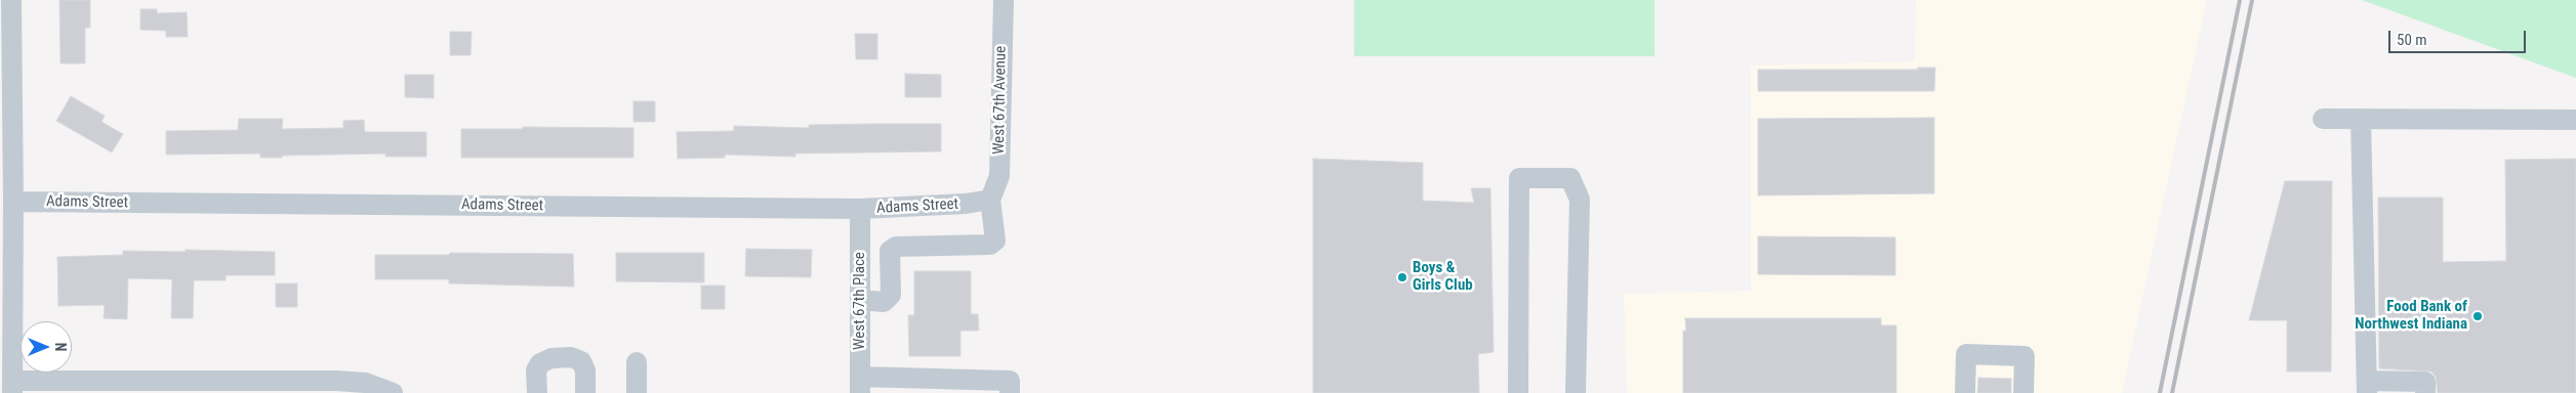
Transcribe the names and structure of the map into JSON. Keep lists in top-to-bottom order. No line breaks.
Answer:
{"streets":{"street":["West 67th Avenue","Adams Street","West 67th Place"]},"crossings":[["West 67th Avenue","Adams Street"],["Adams Street","West 67th Place"]],"places":["Boys & Girls Club","Food Bank of Northwest Indiana"],"scale_bar":"50 m","north":"right"}
